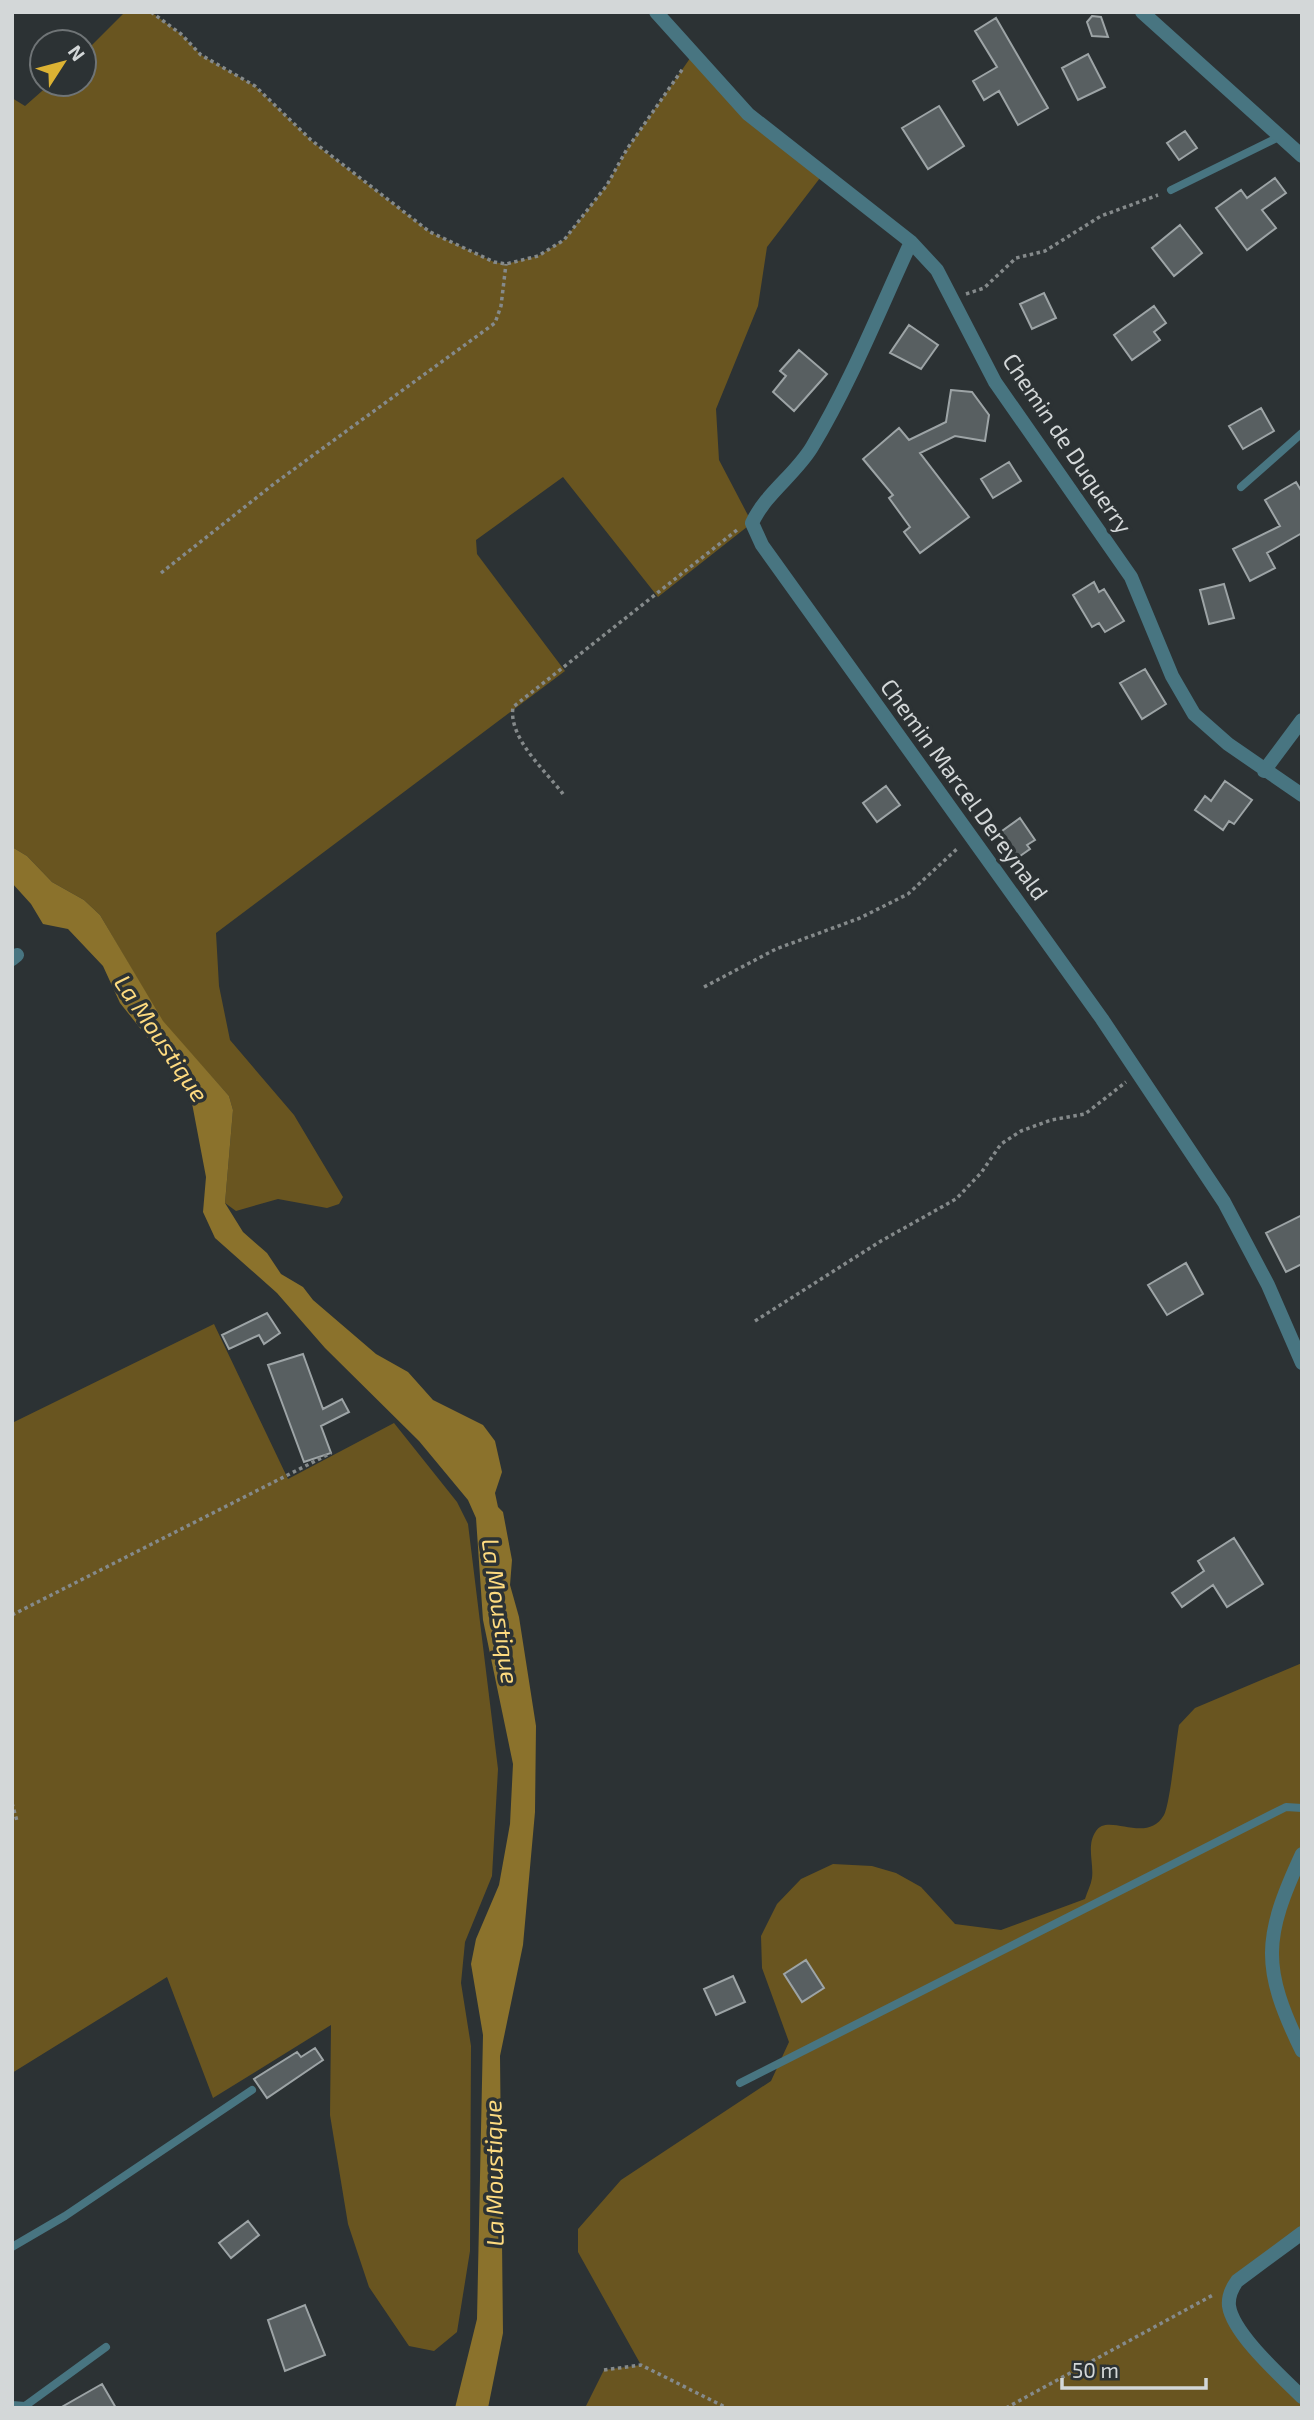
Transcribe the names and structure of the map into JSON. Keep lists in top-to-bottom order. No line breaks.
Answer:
{"streets":{"street":["Chemin de Duquerry","Chemin Marcel Dereynald"]},"water":["La Moustique"],"scale_bar":"50 m","north":"top right"}
